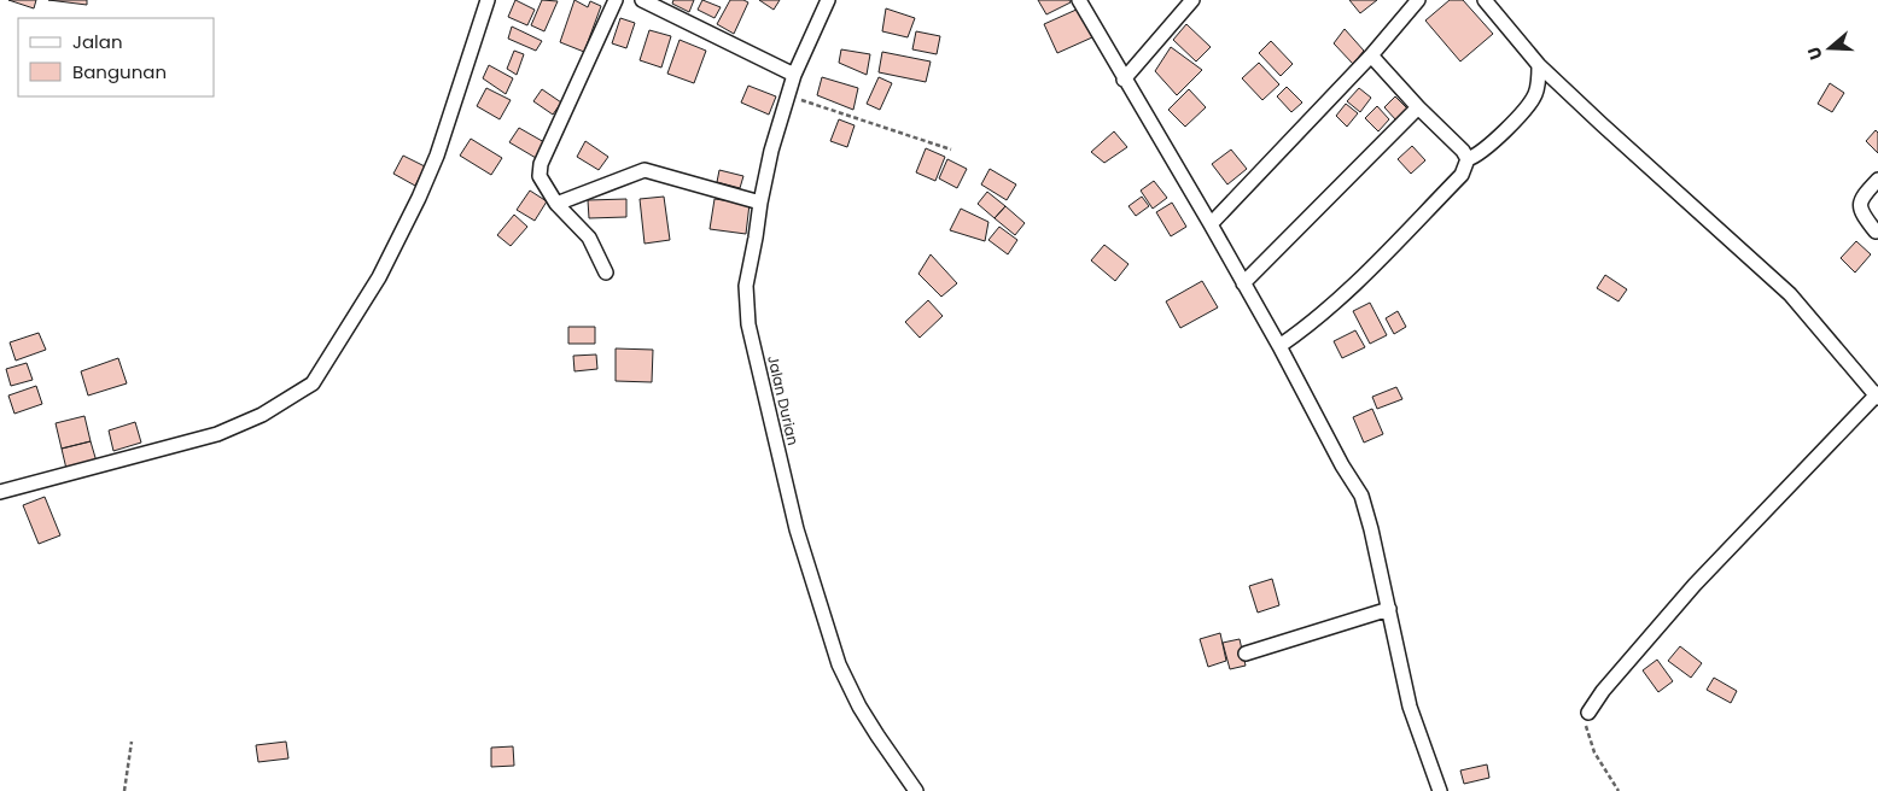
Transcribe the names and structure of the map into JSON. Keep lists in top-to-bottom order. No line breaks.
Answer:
{"streets":{"street":["Jalan Durian"]},"legend":["Jalan","Bangunan"],"north":"left"}
